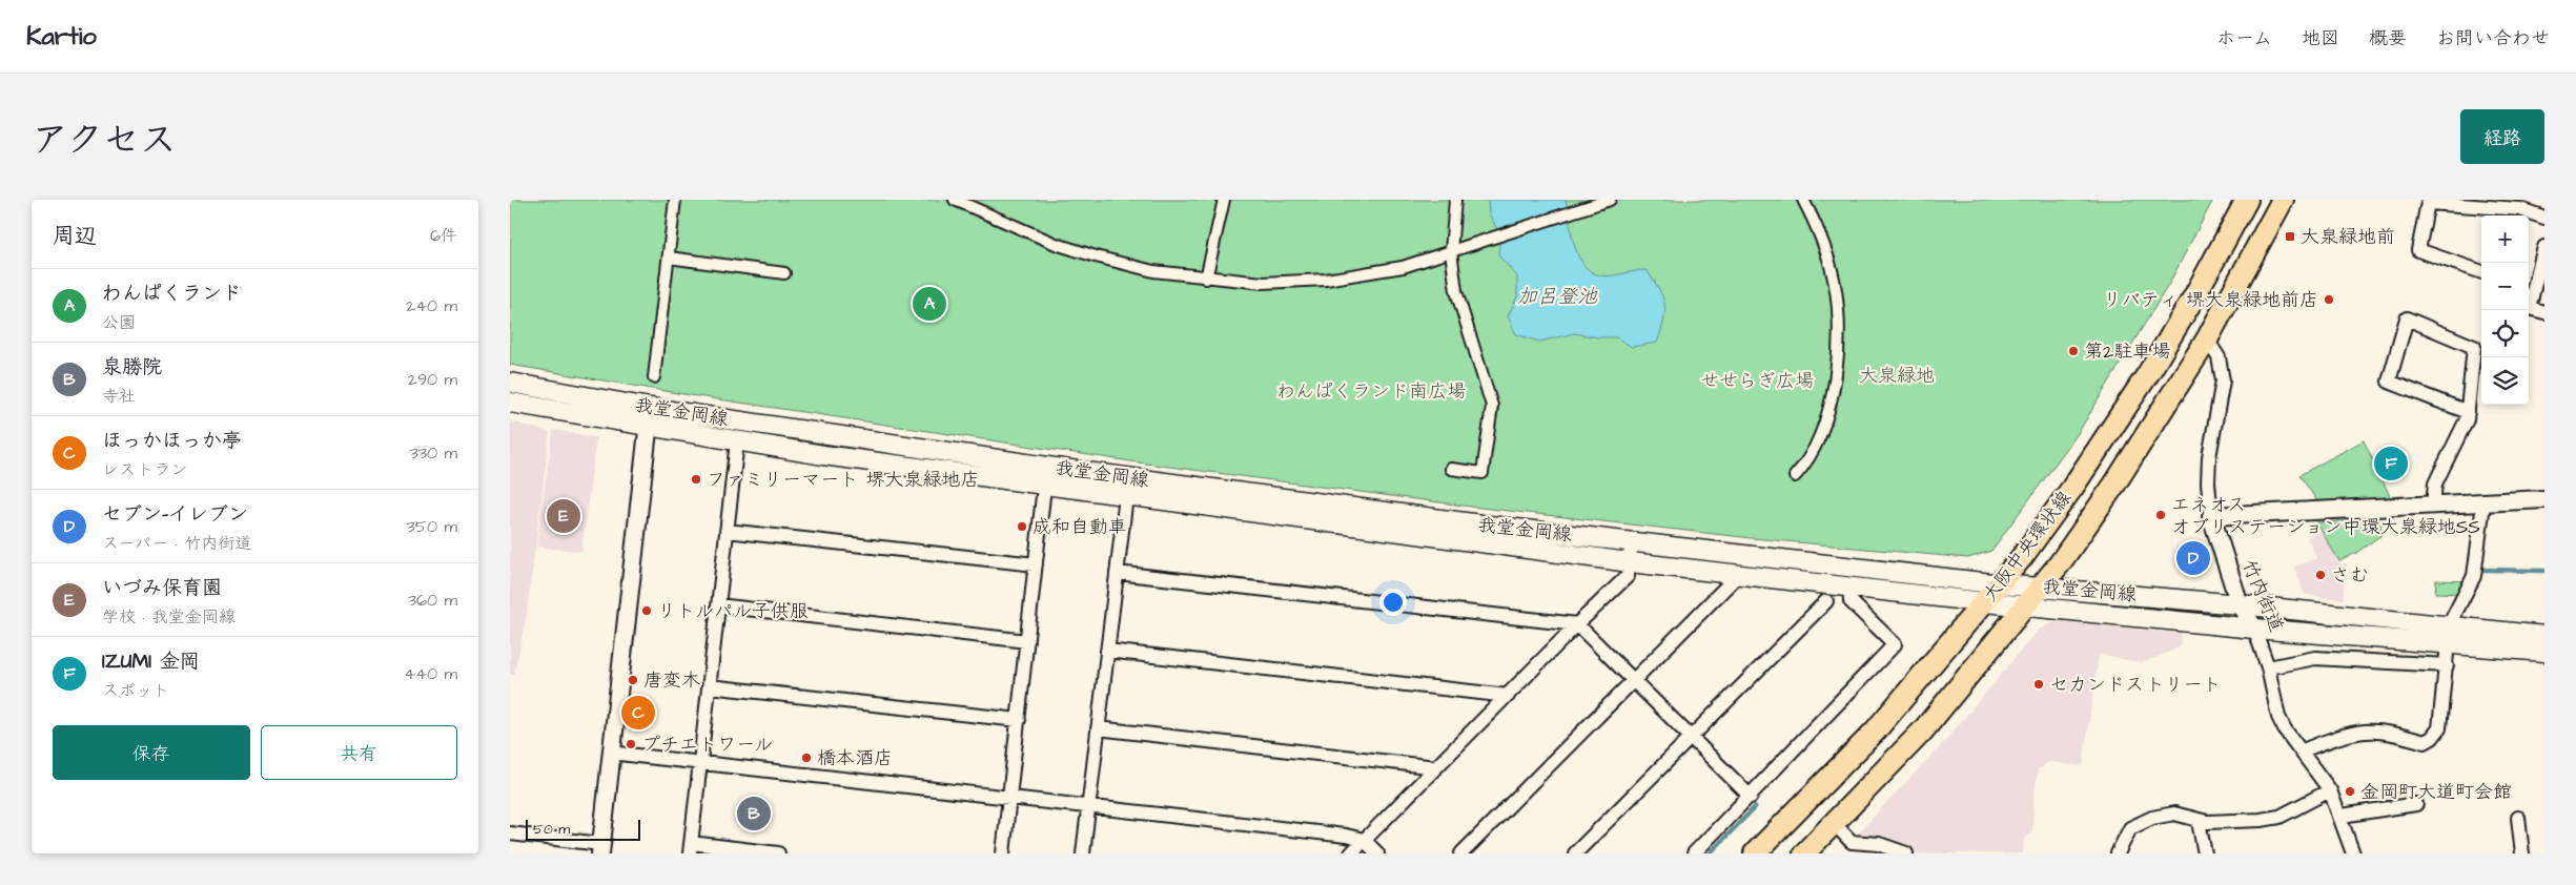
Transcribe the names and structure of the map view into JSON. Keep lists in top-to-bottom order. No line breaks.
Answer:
{"streets":{"main road":["我堂金岡線","大阪中央環状線"],"street":["竹内街道"]},"crossings":[["我堂金岡線","大阪中央環状線"],["我堂金岡線","竹内街道"],["大阪中央環状線","竹内街道"]],"water":["加呂登池"],"parks":["大泉緑地","せせらぎ広場","わんぱくランド南広場"],"places":{"transit":["大泉緑地前"],"other":["リバティ 堺大泉緑地前店","第2駐車場","ファミリーマート 堺大泉緑地店","エネオス オブリステーション中環大泉緑地SS","成和自動車","さむ","リトルパル子供服","唐変木","セカンドストリート","プチエトワール","橋本酒店","金岡町大道町会館"]},"scale_bar":"50 m","page":{"header":"Kartio","nav":["ホーム","地図","概要","お問い合わせ"],"title":"アクセス","buttons":["経路",["保存","共有"]],"heading":["周辺","6件"],"map_buttons":["+","−"],"list":[{"mark":"A","name":"わんぱくランド","note":"公園","value":"240 m"},{"mark":"B","name":"泉勝院","note":"寺社","value":"290 m"},{"mark":"C","name":"ほっかほっか亭","note":"レストラン","value":"330 m"},{"mark":"D","name":"セブン-イレブン","note":"スーパー · 竹内街道","value":"350 m"},{"mark":"E","name":"いづみ保育園","note":"学校 · 我堂金岡線","value":"360 m"},{"mark":"F","name":"IZUMI 金岡","note":"スポット","value":"440 m"}],"pins":["A","F","E","D","C","B"],"scale":"50 m"}}
